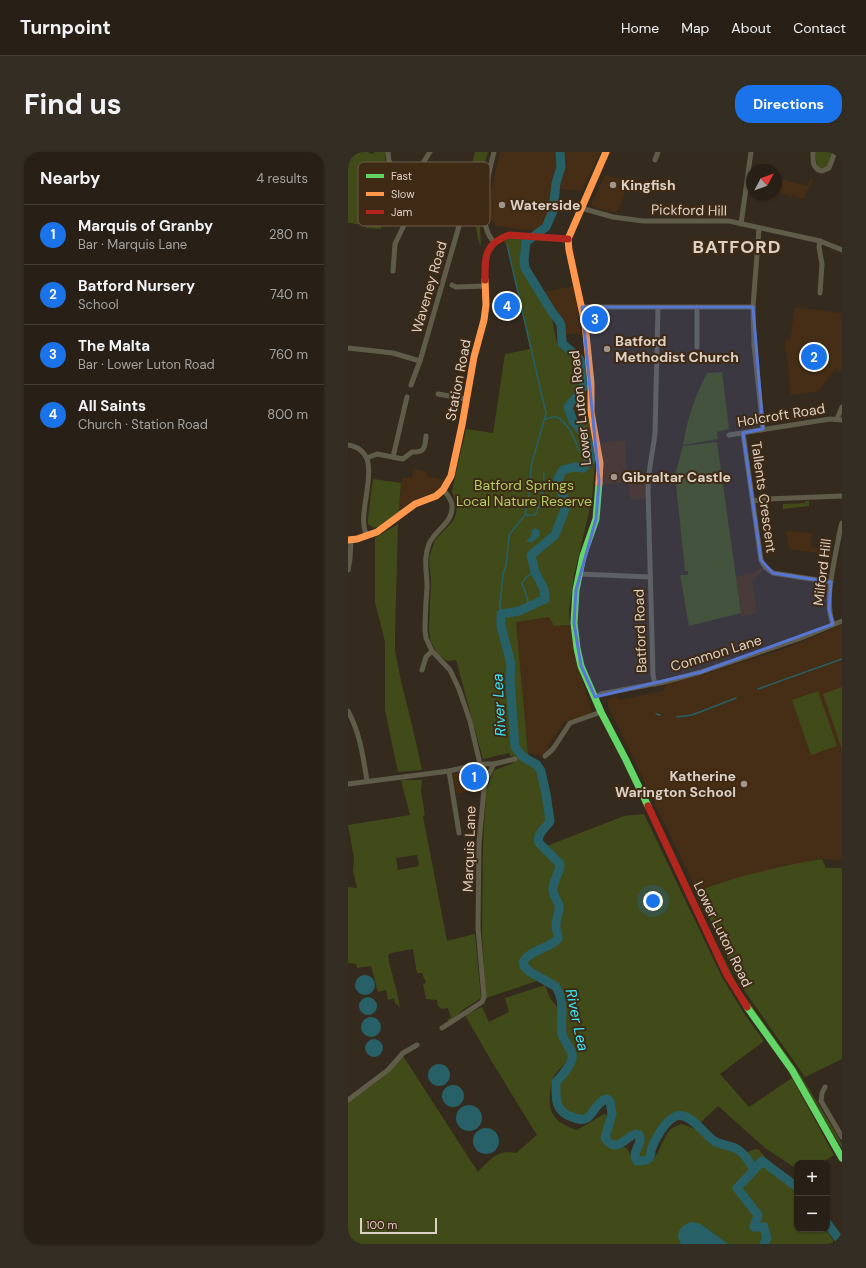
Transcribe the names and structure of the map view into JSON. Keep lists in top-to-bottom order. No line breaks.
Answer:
{"streets":{"main road":["Station Road","Lower Luton Road"],"street":["Pickford Hill","Waveney Road","Holcroft Road","Tallents Crescent","Milford Hill","Batford Road","Common Lane","Marquis Lane"]},"crossings":[["Lower Luton Road","Batford Road"],["Lower Luton Road","Common Lane"],["Holcroft Road","Tallents Crescent"],["Tallents Crescent","Milford Hill"],["Milford Hill","Common Lane"],["Batford Road","Common Lane"]],"districts":["BATFORD"],"water":["River Lea"],"parks":["Batford Springs Local Nature Reserve"],"places":["Kingfish","Waterside","Batford Methodist Church","Gibraltar Castle","Katherine Warington School"],"legend":["Fast","Slow","Jam"],"scale_bar":"100 m","north":"top right","page":{"header":"Turnpoint","nav":["Home","Map","About","Contact"],"buttons":"Directions","title":"Find us","heading":["Nearby","4 results"],"list":[{"mark":"1","name":"Marquis of Granby","note":"Bar · Marquis Lane","value":"280 m"},{"mark":"2","name":"Batford Nursery","note":"School","value":"740 m"},{"mark":"3","name":"The Malta","note":"Bar · Lower Luton Road","value":"760 m"},{"mark":"4","name":"All Saints","note":"Church · Station Road","value":"800 m"}],"pins":["4","3","2","1"],"map_buttons":["+","−"],"scale":"100 m"}}
